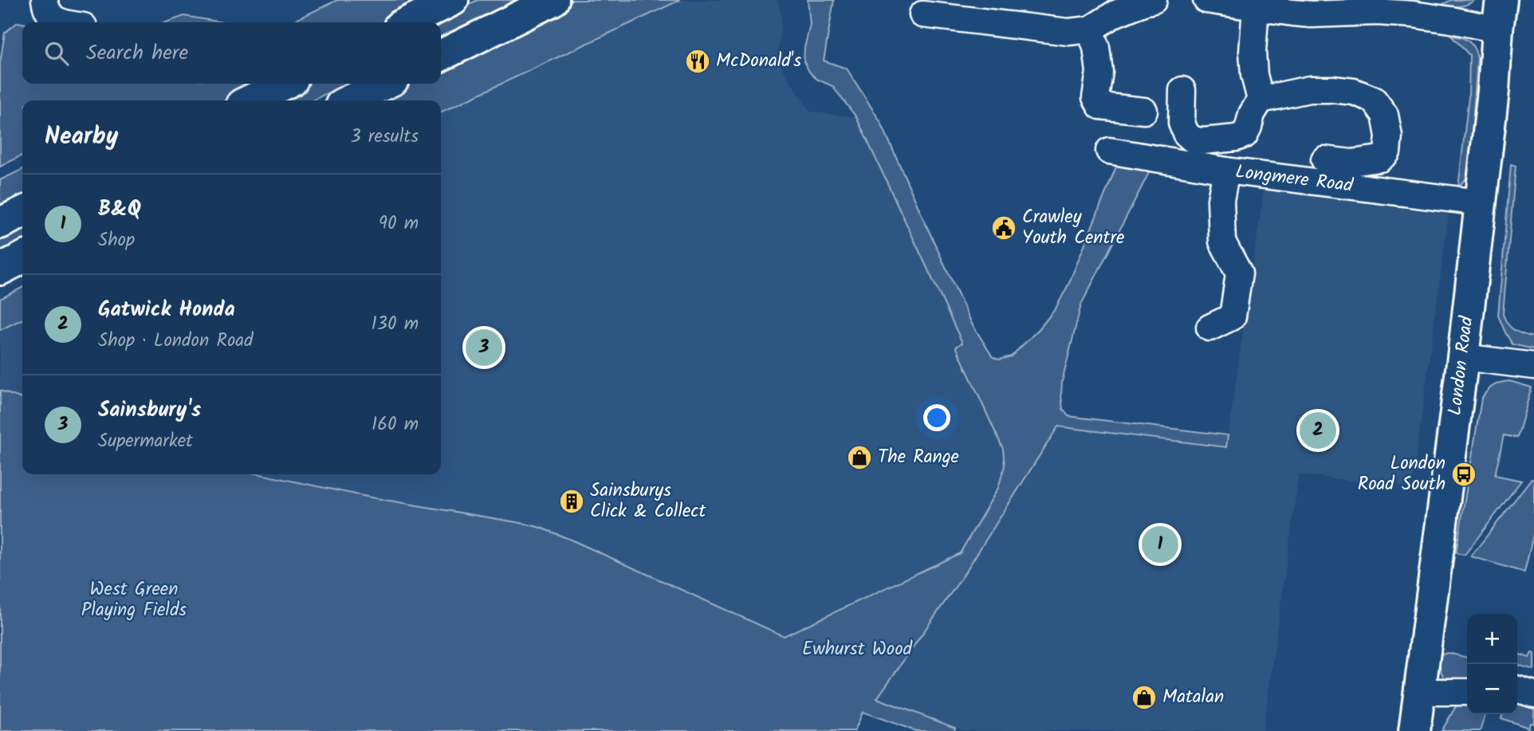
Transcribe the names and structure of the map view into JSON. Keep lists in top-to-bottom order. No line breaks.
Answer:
{"streets":{"main road":["London Road"],"street":["Longmere Road"]},"crossings":[["Longmere Road","London Road"]],"parks":["West Green Playing Fields","Ewhurst Wood"],"places":{"restaurant":["McDonald's"],"public building":["Crawley Youth Centre"],"shop":["The Range","Matalan"],"bus stop":["London Road South"],"building":["Sainsburys Click & Collect"]},"page":{"search":"Search here","heading":["Nearby","3 results"],"list":[{"mark":"1","name":"B&Q","note":"Shop","value":"90 m"},{"mark":"2","name":"Gatwick Honda","note":"Shop · London Road","value":"130 m"},{"mark":"3","name":"Sainsbury's","note":"Supermarket","value":"160 m"}],"pins":["3","2","1"],"map_buttons":["+","−"]}}
